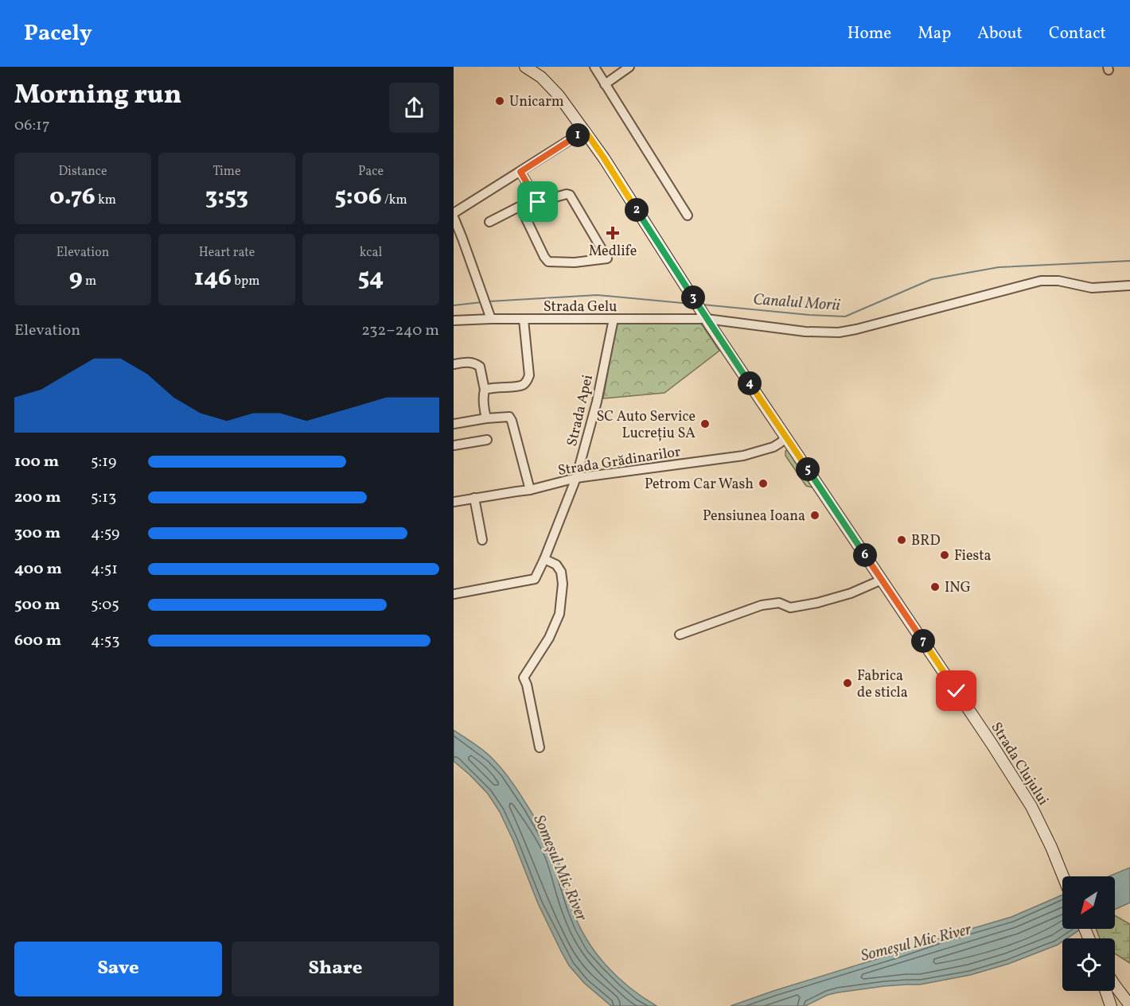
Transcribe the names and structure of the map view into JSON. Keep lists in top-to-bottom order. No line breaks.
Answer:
{"streets":{"main road":["Strada Clujului"],"street":["Strada Gelu","Strada Apei","Strada Grădinarilor"]},"crossings":[["Strada Gelu","Strada Apei"],["Strada Gelu","Strada Clujului"],["Strada Apei","Strada Grădinarilor"],["Strada Grădinarilor","Strada Clujului"]],"water":["Canalul Morii","Someşul Mic River"],"places":{"other":["Unicarm","SC Auto Service Lucrețiu SA","Petrom Car Wash","Pensiunea Ioana","BRD","Fiesta","ING","Fabrica de sticla"],"health":["Medlife"]},"north":"bottom left","page":{"header":"Pacely","nav":["Home","Map","About","Contact"],"heading":["Morning run","06:17"],"pins":["1","2","3","4","5","6","7"],"stats":[["Distance","0.76 km"],["Time","3:53"],["Pace","5:06 /km"],["Elevation","9 m"],["Heart rate","146 bpm"],["kcal","54"]],"chart":["Elevation","232–240 m"],"list":[{"name":"100 m","note":"5:19"},{"name":"200 m","note":"5:13"},{"name":"300 m","note":"4:59"},{"name":"400 m","note":"4:51"},{"name":"500 m","note":"5:05"},{"name":"600 m","note":"4:53"}],"buttons":["Save","Share"]}}
